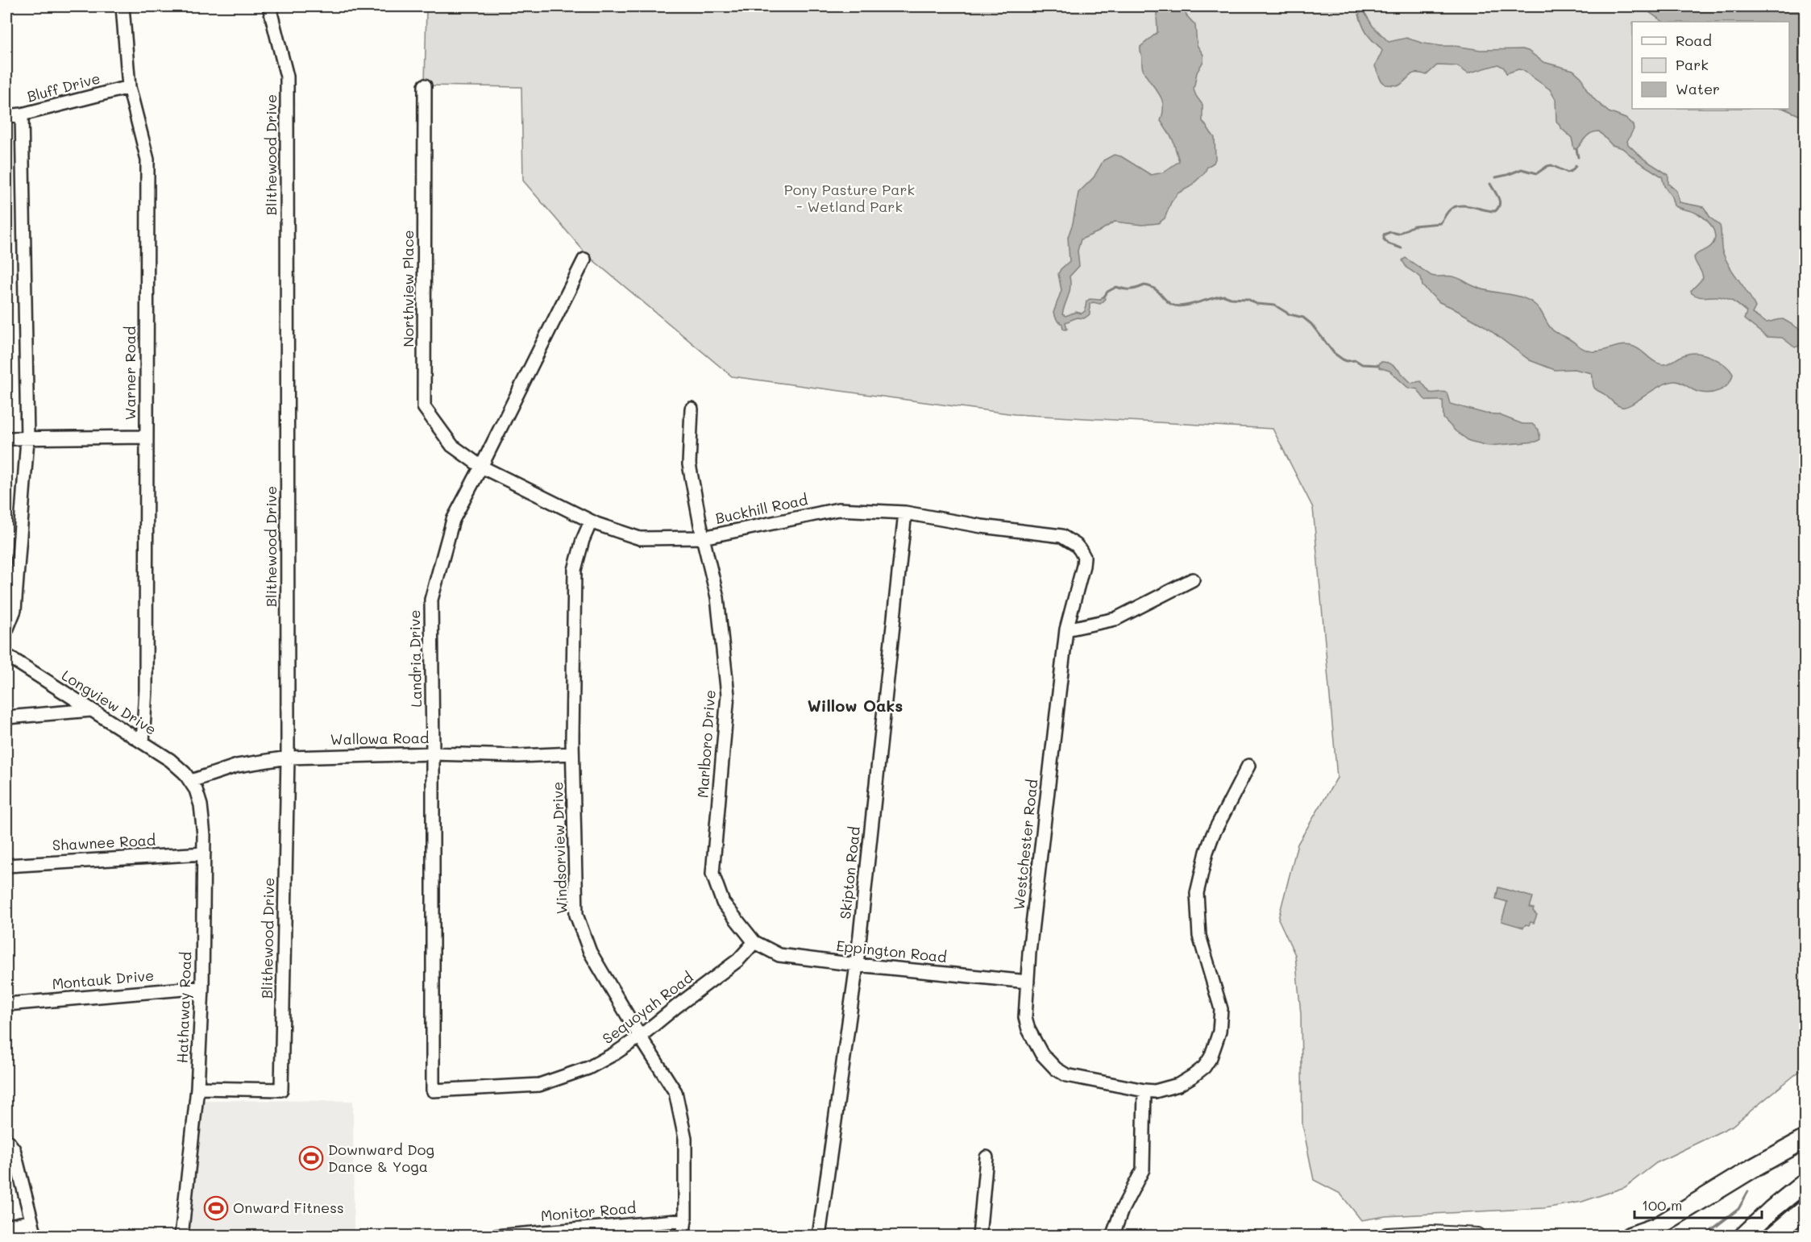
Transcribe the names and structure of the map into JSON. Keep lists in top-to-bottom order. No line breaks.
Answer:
{"streets":{"street":["Bluff Drive","Blithewood Drive","Northview Place","Warner Road","Buckhill Road","Landria Drive","Longview Drive","Wallowa Road","Marlboro Drive","Shawnee Road","Westchester Road","Windsorview Drive","Skipton Road","Eppington Road","Montauk Drive","Hathaway Road","Sequoyah Road","Monitor Road"]},"crossings":[["Bluff Drive","Warner Road"],["Blithewood Drive","Wallowa Road"],["Blithewood Drive","Hathaway Road"],["Northview Place","Buckhill Road"],["Northview Place","Landria Drive"],["Warner Road","Longview Drive"],["Buckhill Road","Landria Drive"],["Buckhill Road","Marlboro Drive"],["Buckhill Road","Westchester Road"],["Buckhill Road","Windsorview Drive"],["Buckhill Road","Skipton Road"],["Landria Drive","Wallowa Road"],["Landria Drive","Sequoyah Road"],["Longview Drive","Wallowa Road"],["Longview Drive","Hathaway Road"],["Wallowa Road","Windsorview Drive"],["Wallowa Road","Hathaway Road"],["Marlboro Drive","Eppington Road"],["Marlboro Drive","Sequoyah Road"],["Shawnee Road","Hathaway Road"],["Westchester Road","Eppington Road"],["Windsorview Drive","Sequoyah Road"],["Windsorview Drive","Monitor Road"],["Skipton Road","Eppington Road"],["Eppington Road","Sequoyah Road"],["Montauk Drive","Hathaway Road"]],"districts":["Willow Oaks"],"parks":["Pony Pasture Park - Wetland Park"],"places":{"sports":["Downward Dog Dance & Yoga","Onward Fitness"]},"legend":["Road","Park","Water"],"scale_bar":"100 m"}
